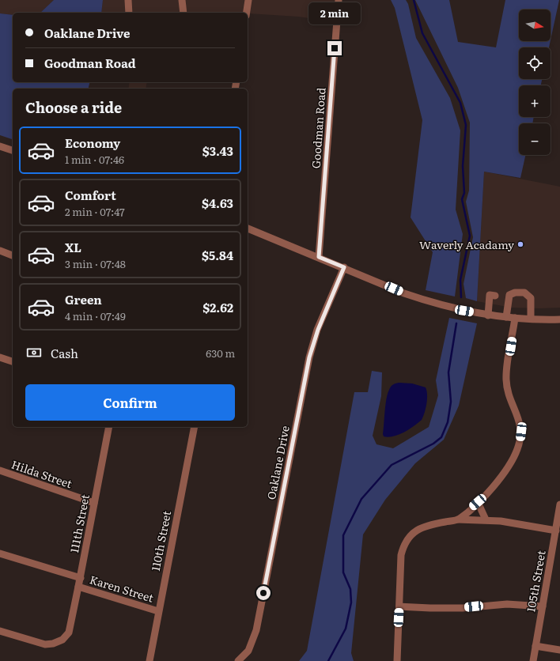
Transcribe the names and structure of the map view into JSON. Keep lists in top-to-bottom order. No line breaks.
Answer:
{"streets":{"street":["Goodman Road","Oaklane Drive","Hilda Street","111th Street","110th Street","105th Street","Karen Street"]},"crossings":[["Hilda Street","111th Street"],["111th Street","Karen Street"],["110th Street","Karen Street"]],"places":["Waverly Acadamy"],"north":"right","page":{"bubble":"2 min","map_buttons":["+","−"],"banner":["Oaklane Drive","Goodman Road"],"heading":"Choose a ride","list":[{"name":"Economy","note":"1 min · 07:46","value":"$3.43"},{"name":"Comfort","note":"2 min · 07:47","value":"$4.63"},{"name":"XL","note":"3 min · 07:48","value":"$5.84"},{"name":"Green","note":"4 min · 07:49","value":"$2.62"}],"pay":["Cash","630 m"],"buttons":"Confirm"}}
